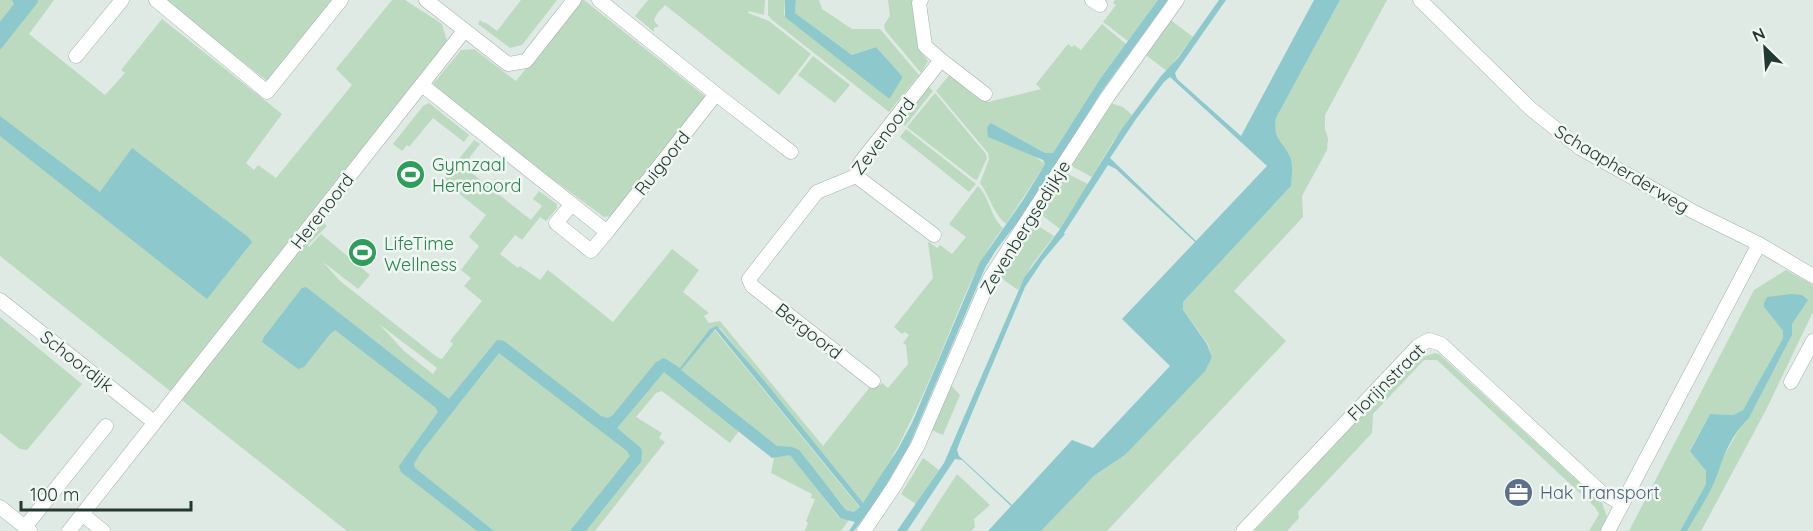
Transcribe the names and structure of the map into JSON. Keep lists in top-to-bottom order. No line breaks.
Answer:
{"streets":{"street":["Zevenoord","Ruigoord","Schaapherderweg","Herenoord","Zevenbergsedijkje","Bergoord","Schoordijk","Florijnstraat"]},"crossings":[["Zevenoord","Bergoord"],["Herenoord","Schoordijk"]],"places":{"sports":["Gymzaal Herenoord","LifeTime Wellness"],"office":["Hak Transport"]},"scale_bar":"100 m","north":"top left"}
